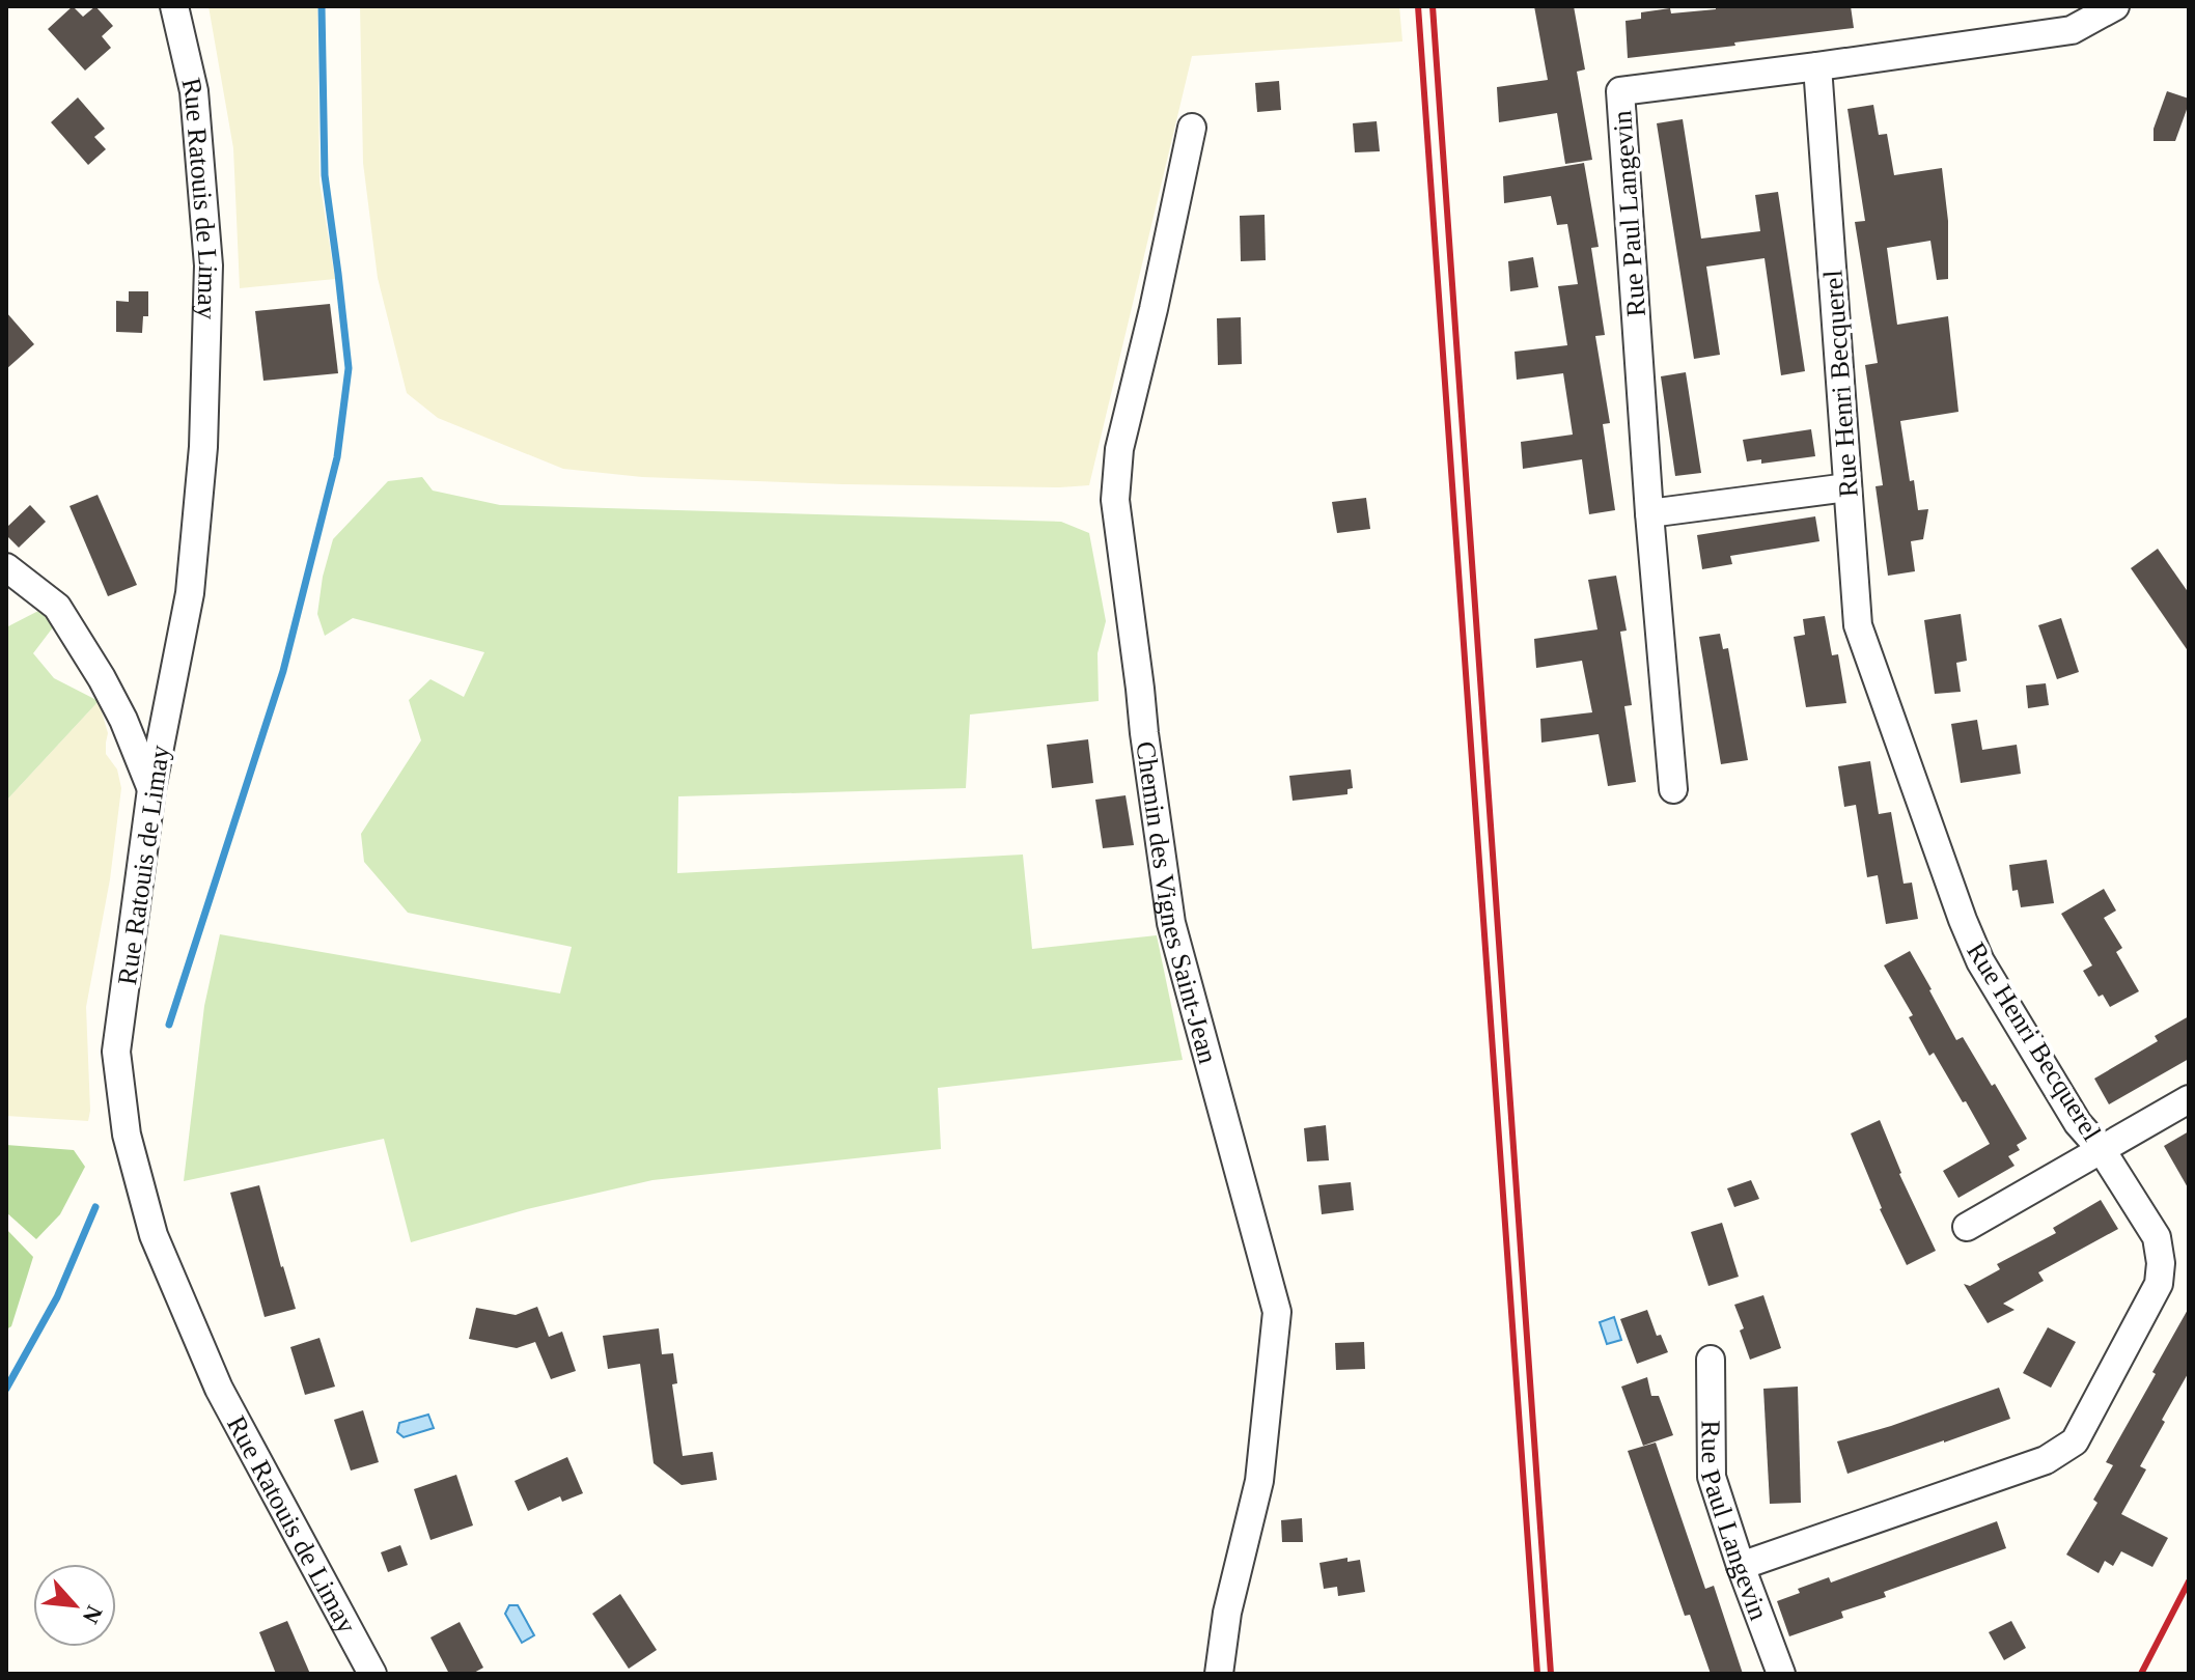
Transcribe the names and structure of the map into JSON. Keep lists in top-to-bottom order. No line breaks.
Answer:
{"streets":{"street":["Rue Ratouis de Limay","Rue Paul Langevin","Rue Henri Becquerel","Chemin des Vignes Saint-Jean"]},"crossings":[["Rue Paul Langevin","Rue Henri Becquerel"]],"north":"bottom right"}
